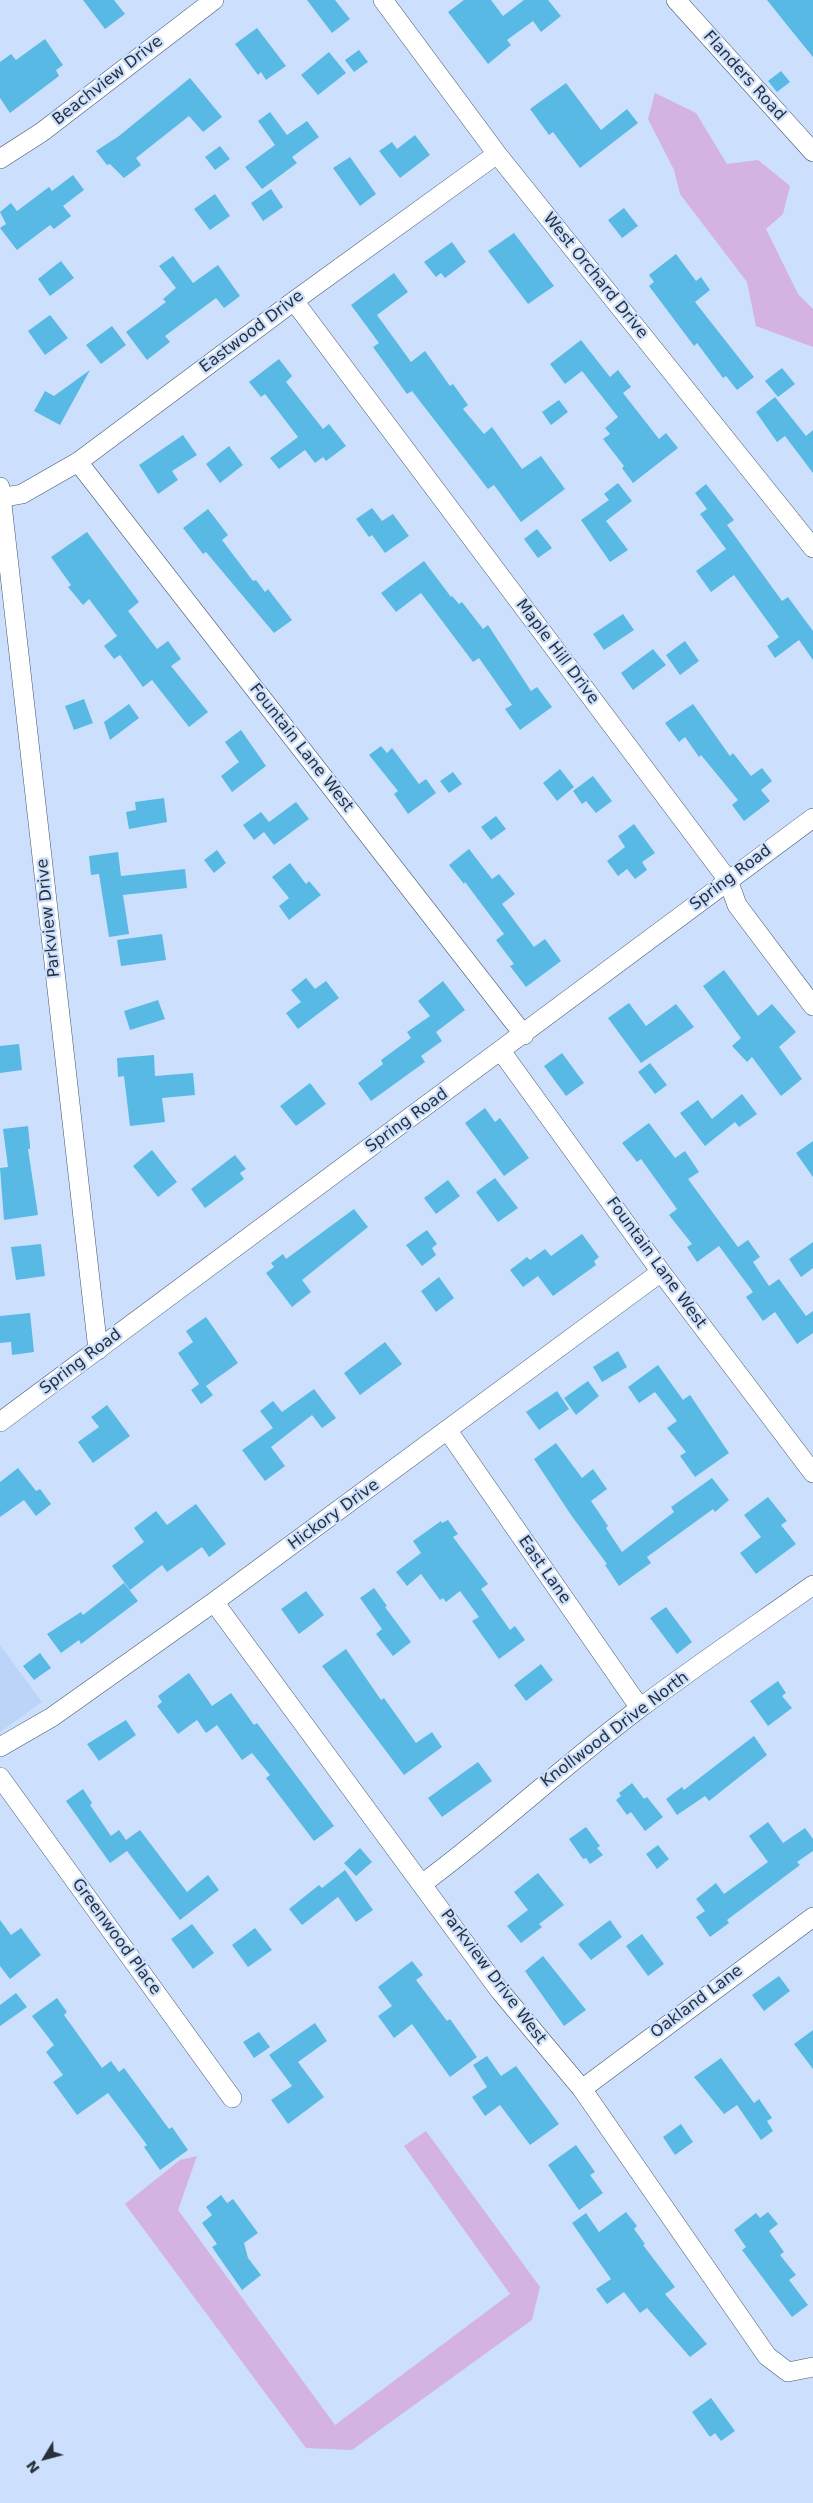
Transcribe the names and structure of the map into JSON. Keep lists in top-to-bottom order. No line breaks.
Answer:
{"streets":{"street":["Flanders Road","Beachview Drive","West Orchard Drive","Eastwood Drive","Maple Hill Drive","Fountain Lane West","Spring Road","Parkview Drive","Hickory Drive","East Lane","Knollwood Drive North","Greenwood Place","Parkview Drive West","Oakland Lane"]},"crossings":[["West Orchard Drive","Eastwood Drive"],["Eastwood Drive","Maple Hill Drive"],["Eastwood Drive","Fountain Lane West"],["Eastwood Drive","Parkview Drive"],["Maple Hill Drive","Spring Road"],["Fountain Lane West","Spring Road"],["Fountain Lane West","Hickory Drive"],["Spring Road","Parkview Drive"],["Hickory Drive","East Lane"],["Hickory Drive","Parkview Drive West"],["East Lane","Knollwood Drive North"],["Knollwood Drive North","Parkview Drive West"],["Parkview Drive West","Oakland Lane"]],"north":"bottom left"}
